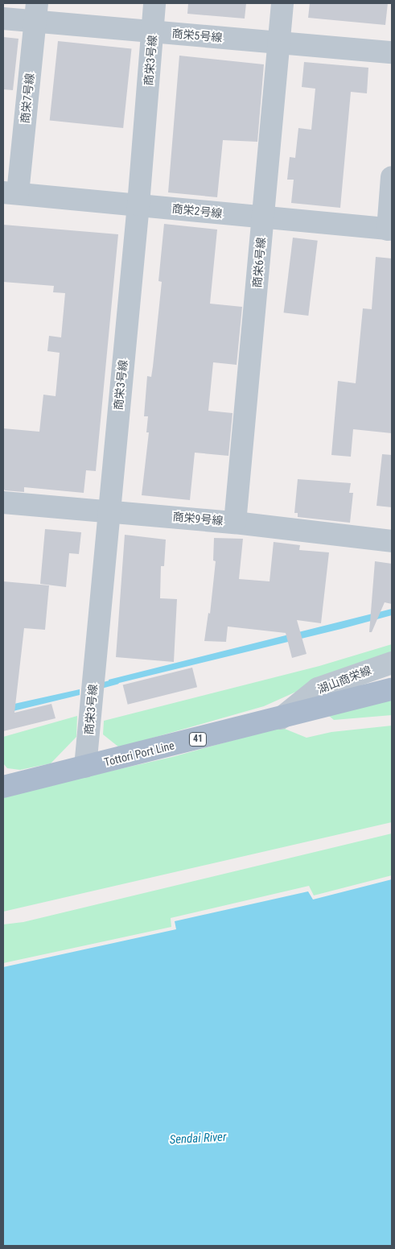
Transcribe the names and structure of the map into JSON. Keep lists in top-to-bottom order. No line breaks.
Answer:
{"streets":{"main road":["41","Tottori Port Line"],"street":["商栄5号線","商栄3号線","商栄7号線","商栄2号線","商栄6号線","商栄9号線","湖山商栄線"]},"crossings":[["商栄5号線","商栄3号線"],["商栄5号線","商栄7号線"],["商栄5号線","商栄6号線"],["商栄3号線","商栄2号線"],["商栄3号線","商栄9号線"],["商栄3号線","Tottori Port Line"],["商栄7号線","商栄2号線"],["商栄2号線","商栄6号線"],["商栄6号線","商栄9号線"],["湖山商栄線","Tottori Port Line"]],"water":["Sendai River"]}
